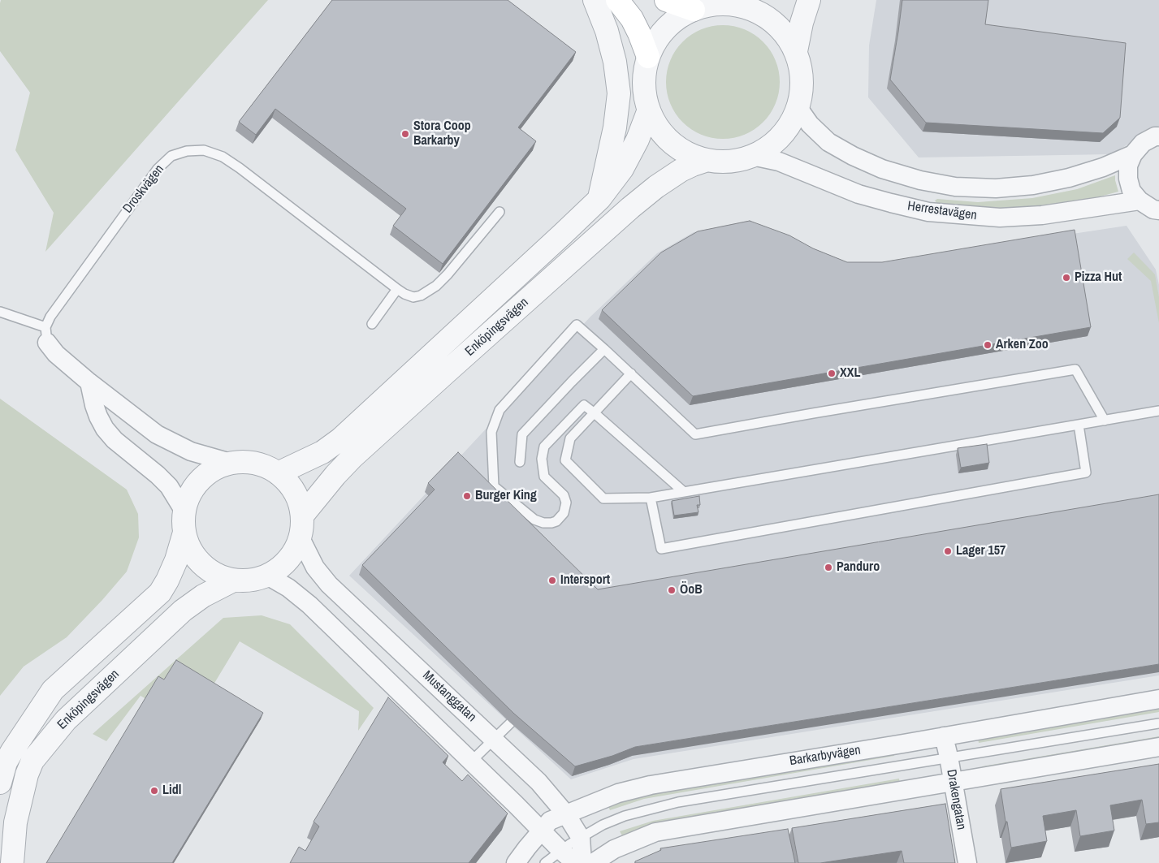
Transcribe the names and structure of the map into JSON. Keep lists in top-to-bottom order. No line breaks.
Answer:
{"streets":{"street":["Herrestavägen","Enköpingsvägen","Mustanggatan","Barkarbyvägen","Drakengatan"],"lane":["Droskvägen"]},"crossings":[["Enköpingsvägen","Mustanggatan"],["Mustanggatan","Barkarbyvägen"],["Barkarbyvägen","Drakengatan"]],"places":["Stora Coop Barkarby","Pizza Hut","Arken Zoo","XXL","Burger King","Lager 157","Panduro","Intersport","ÖoB","Lidl"]}
